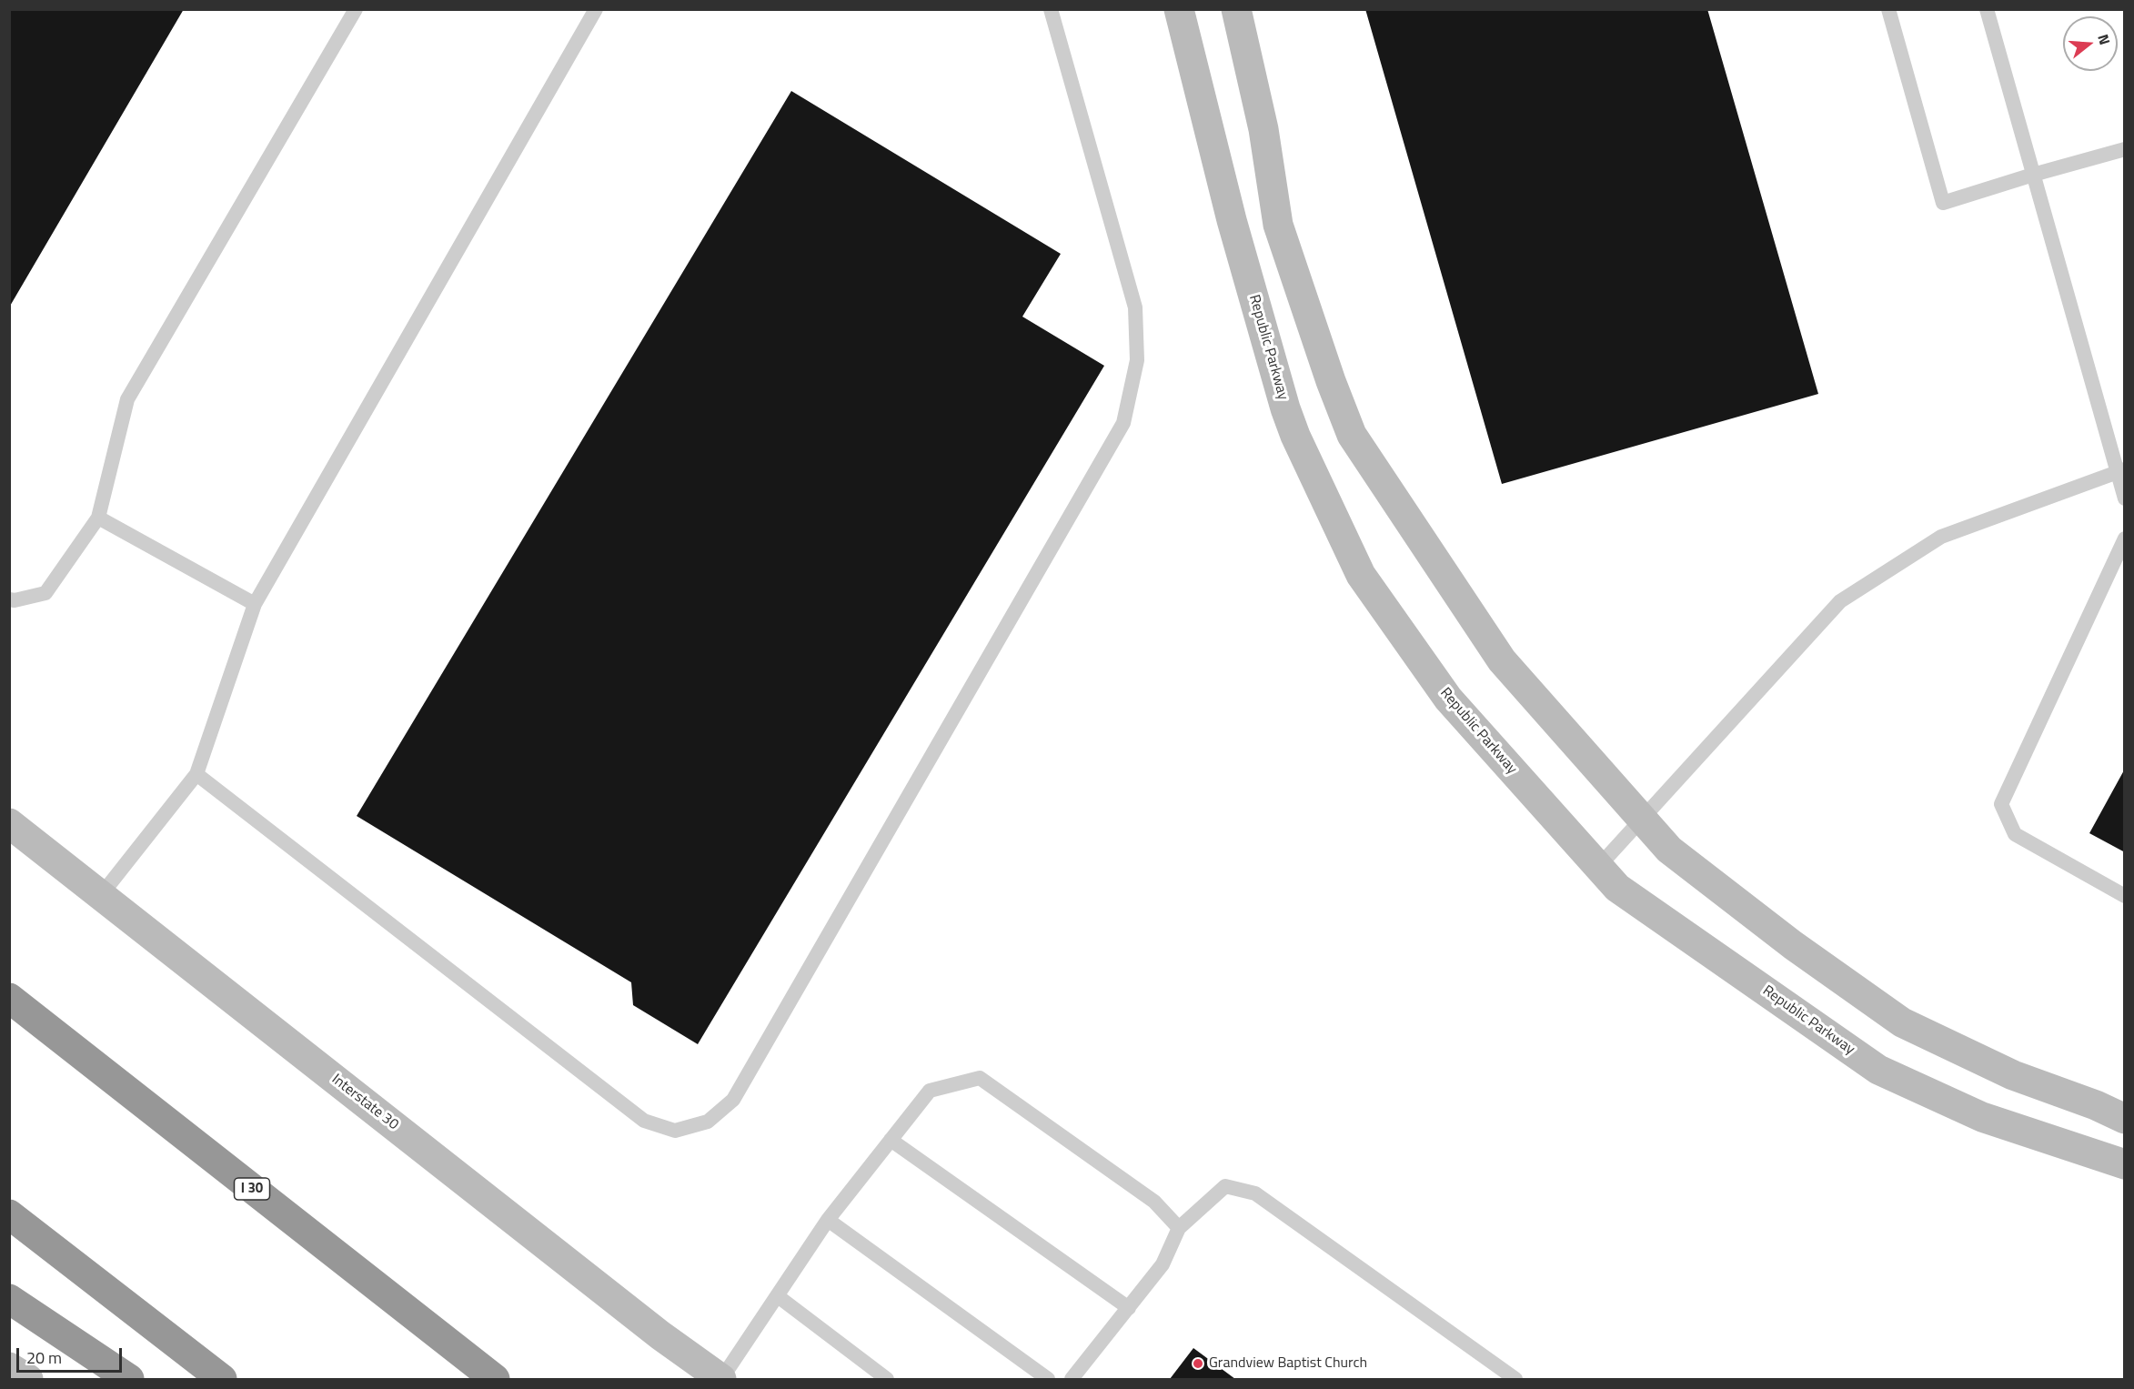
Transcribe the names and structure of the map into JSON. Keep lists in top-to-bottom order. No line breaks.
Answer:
{"streets":{"highway":["I 30"],"street":["Republic Parkway","Interstate 30"]},"places":["Grandview Baptist Church"],"scale_bar":"20 m","north":"right"}
